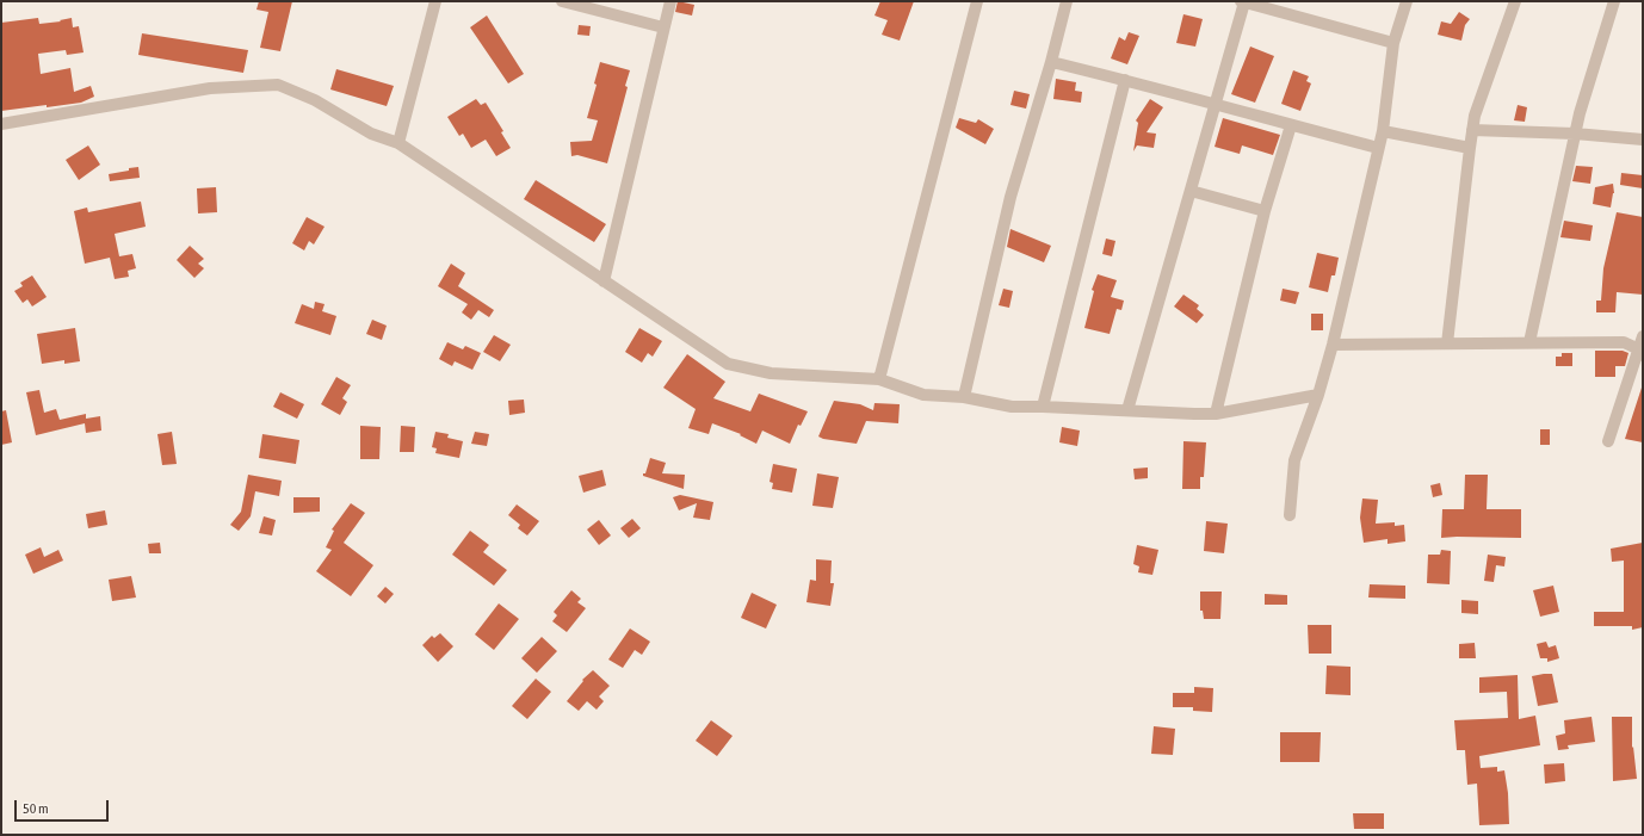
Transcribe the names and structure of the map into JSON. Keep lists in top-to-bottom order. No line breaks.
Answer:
{"scale_bar":"50 m"}
